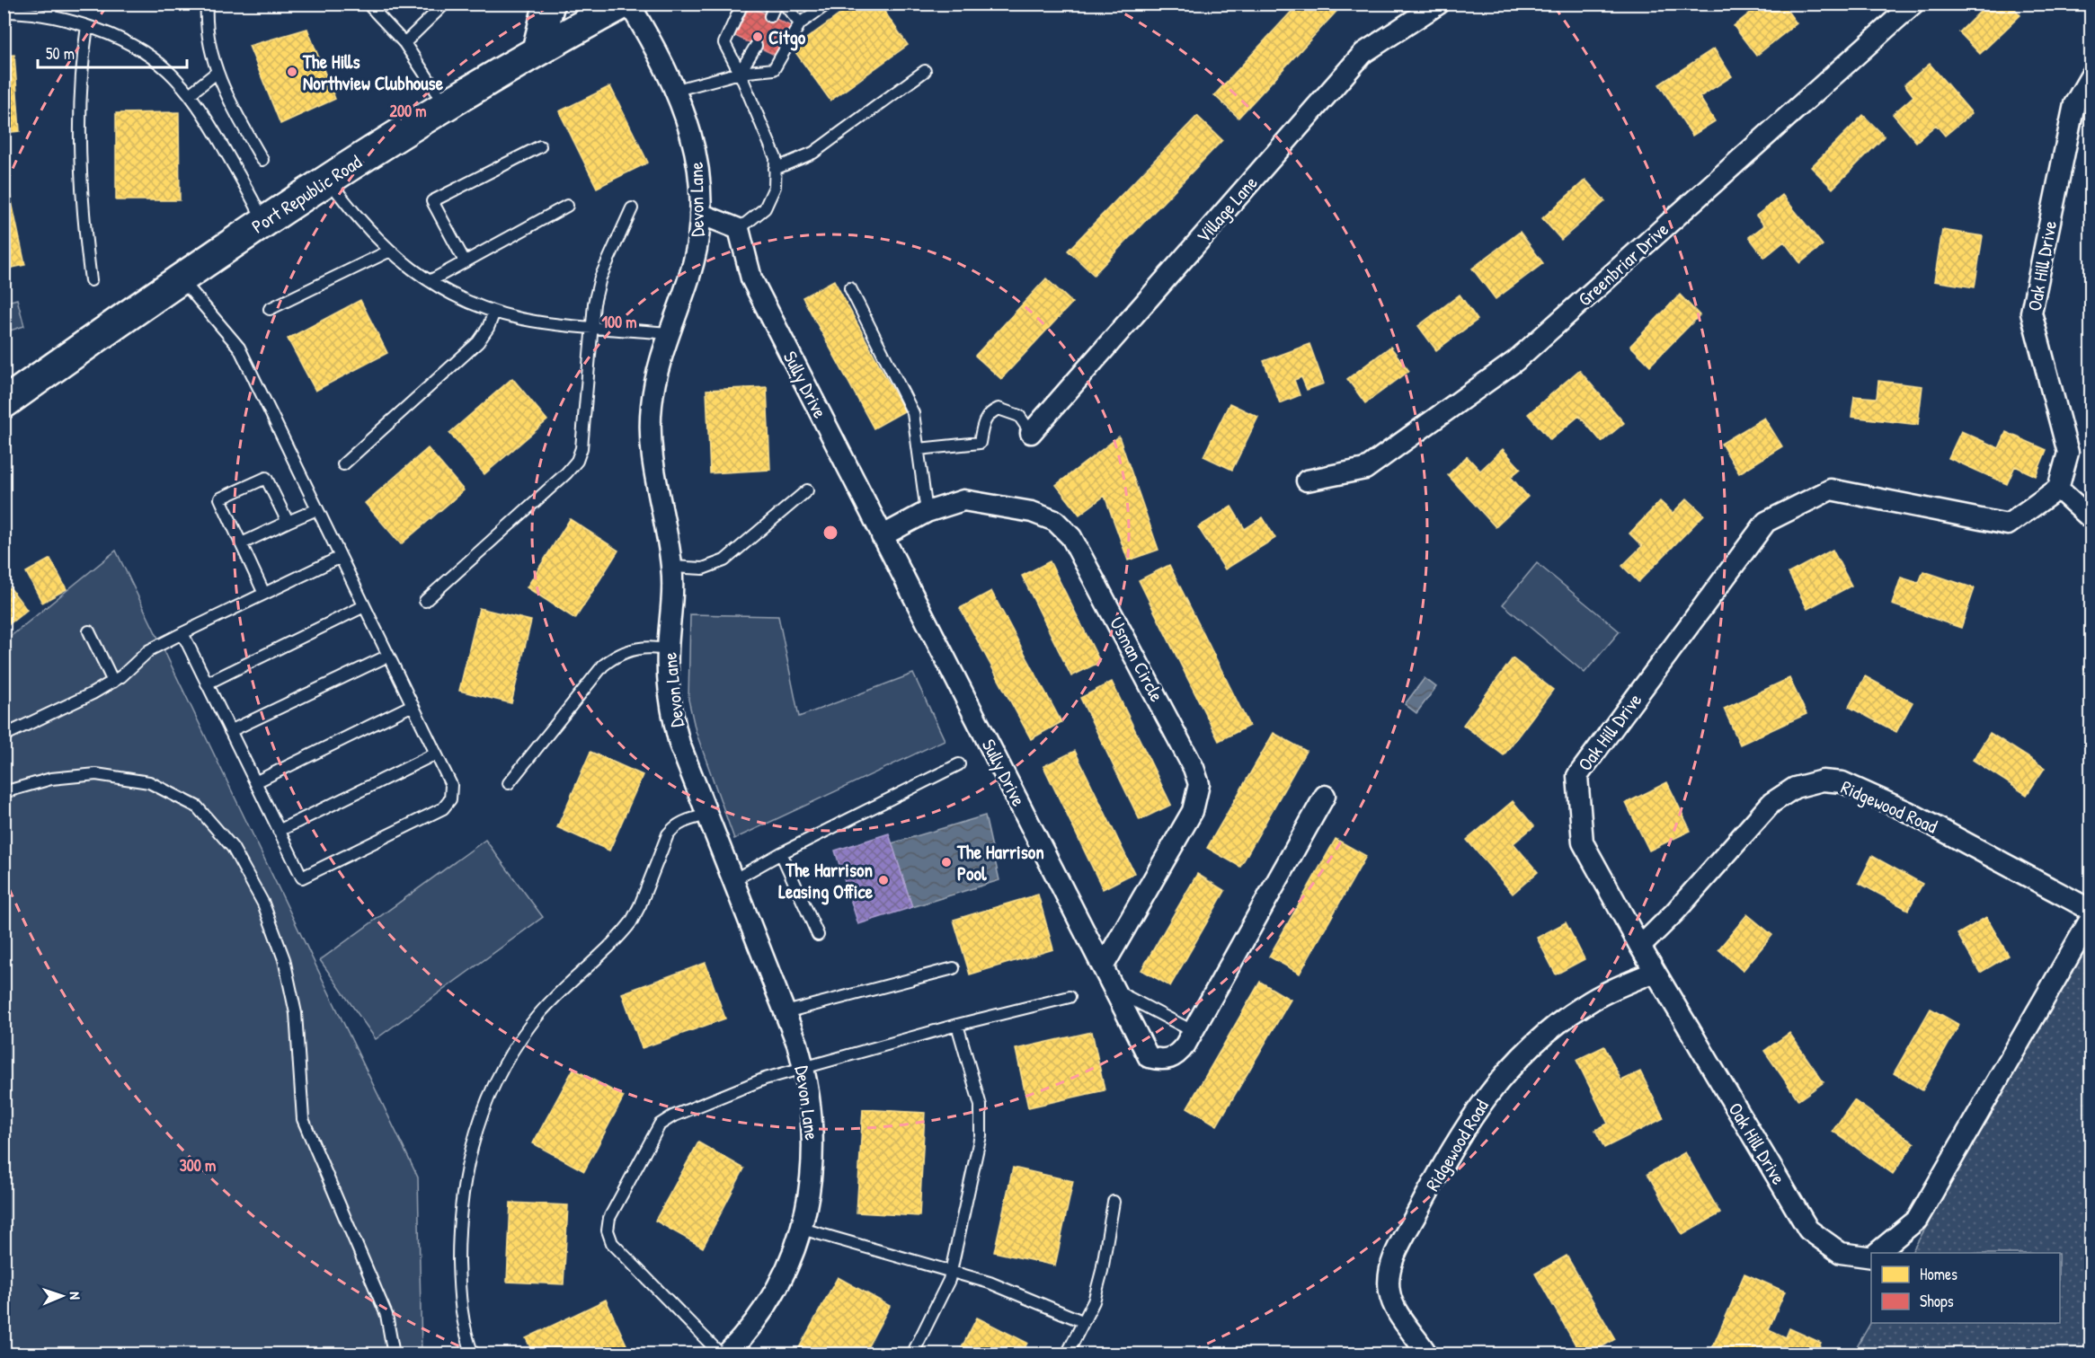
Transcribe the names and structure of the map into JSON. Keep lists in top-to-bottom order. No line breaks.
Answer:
{"streets":{"main road":["Port Republic Road"],"street":["Devon Lane","Village Lane","Greenbriar Drive","Oak Hill Drive","Sully Drive","Usman Circle","Ridgewood Road"]},"crossings":[["Oak Hill Drive","Ridgewood Road"],["Sully Drive","Usman Circle"]],"places":["Citgo","The Hills Northview Clubhouse","The Harrison Pool","The Harrison Leasing Office"],"legend":["Homes","Shops"],"scale_bar":"50 m","north":"right","rings":["200 m","100 m","300 m"]}
